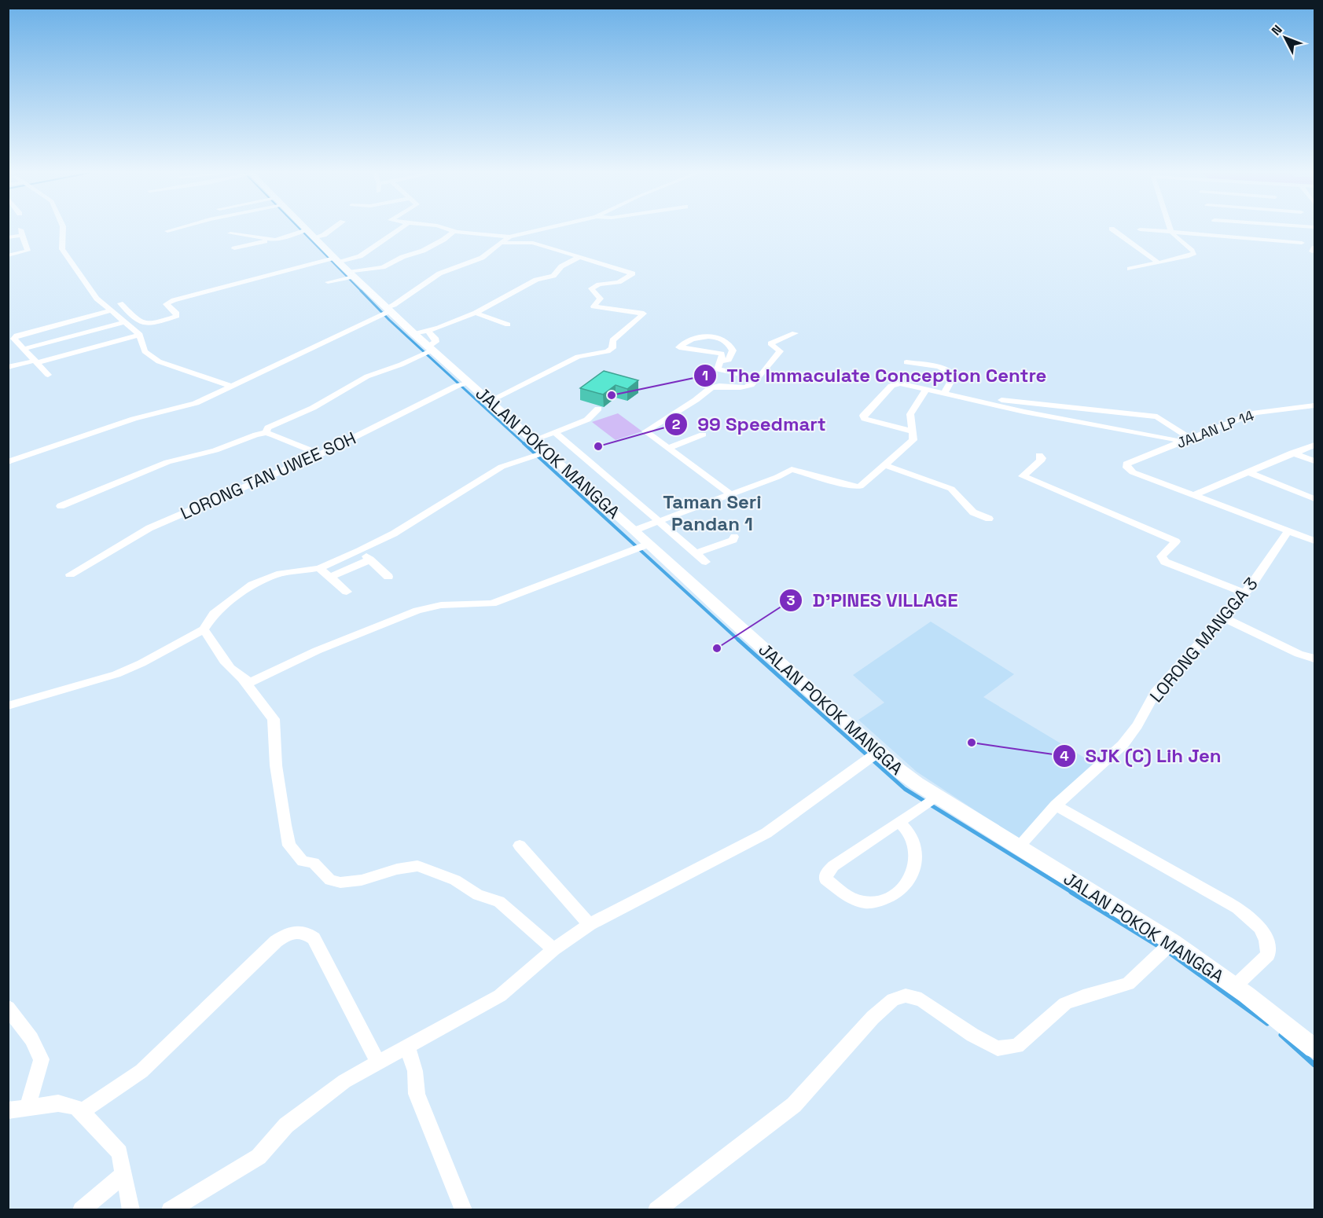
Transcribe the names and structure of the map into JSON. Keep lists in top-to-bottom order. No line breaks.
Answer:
{"streets":{"main road":["JALAN POKOK MANGGA"],"street":["JALAN LP 14","LORONG TAN UWEE SOH","LORONG MANGGA 3"]},"crossings":[["JALAN POKOK MANGGA","LORONG TAN UWEE SOH"],["JALAN POKOK MANGGA","LORONG MANGGA 3"]],"districts":["Taman Seri Pandan 1"],"places":["The Immaculate Conception Centre","99 Speedmart","D'PINES VILLAGE","SJK (C) Lih Jen"],"north":"top left"}
